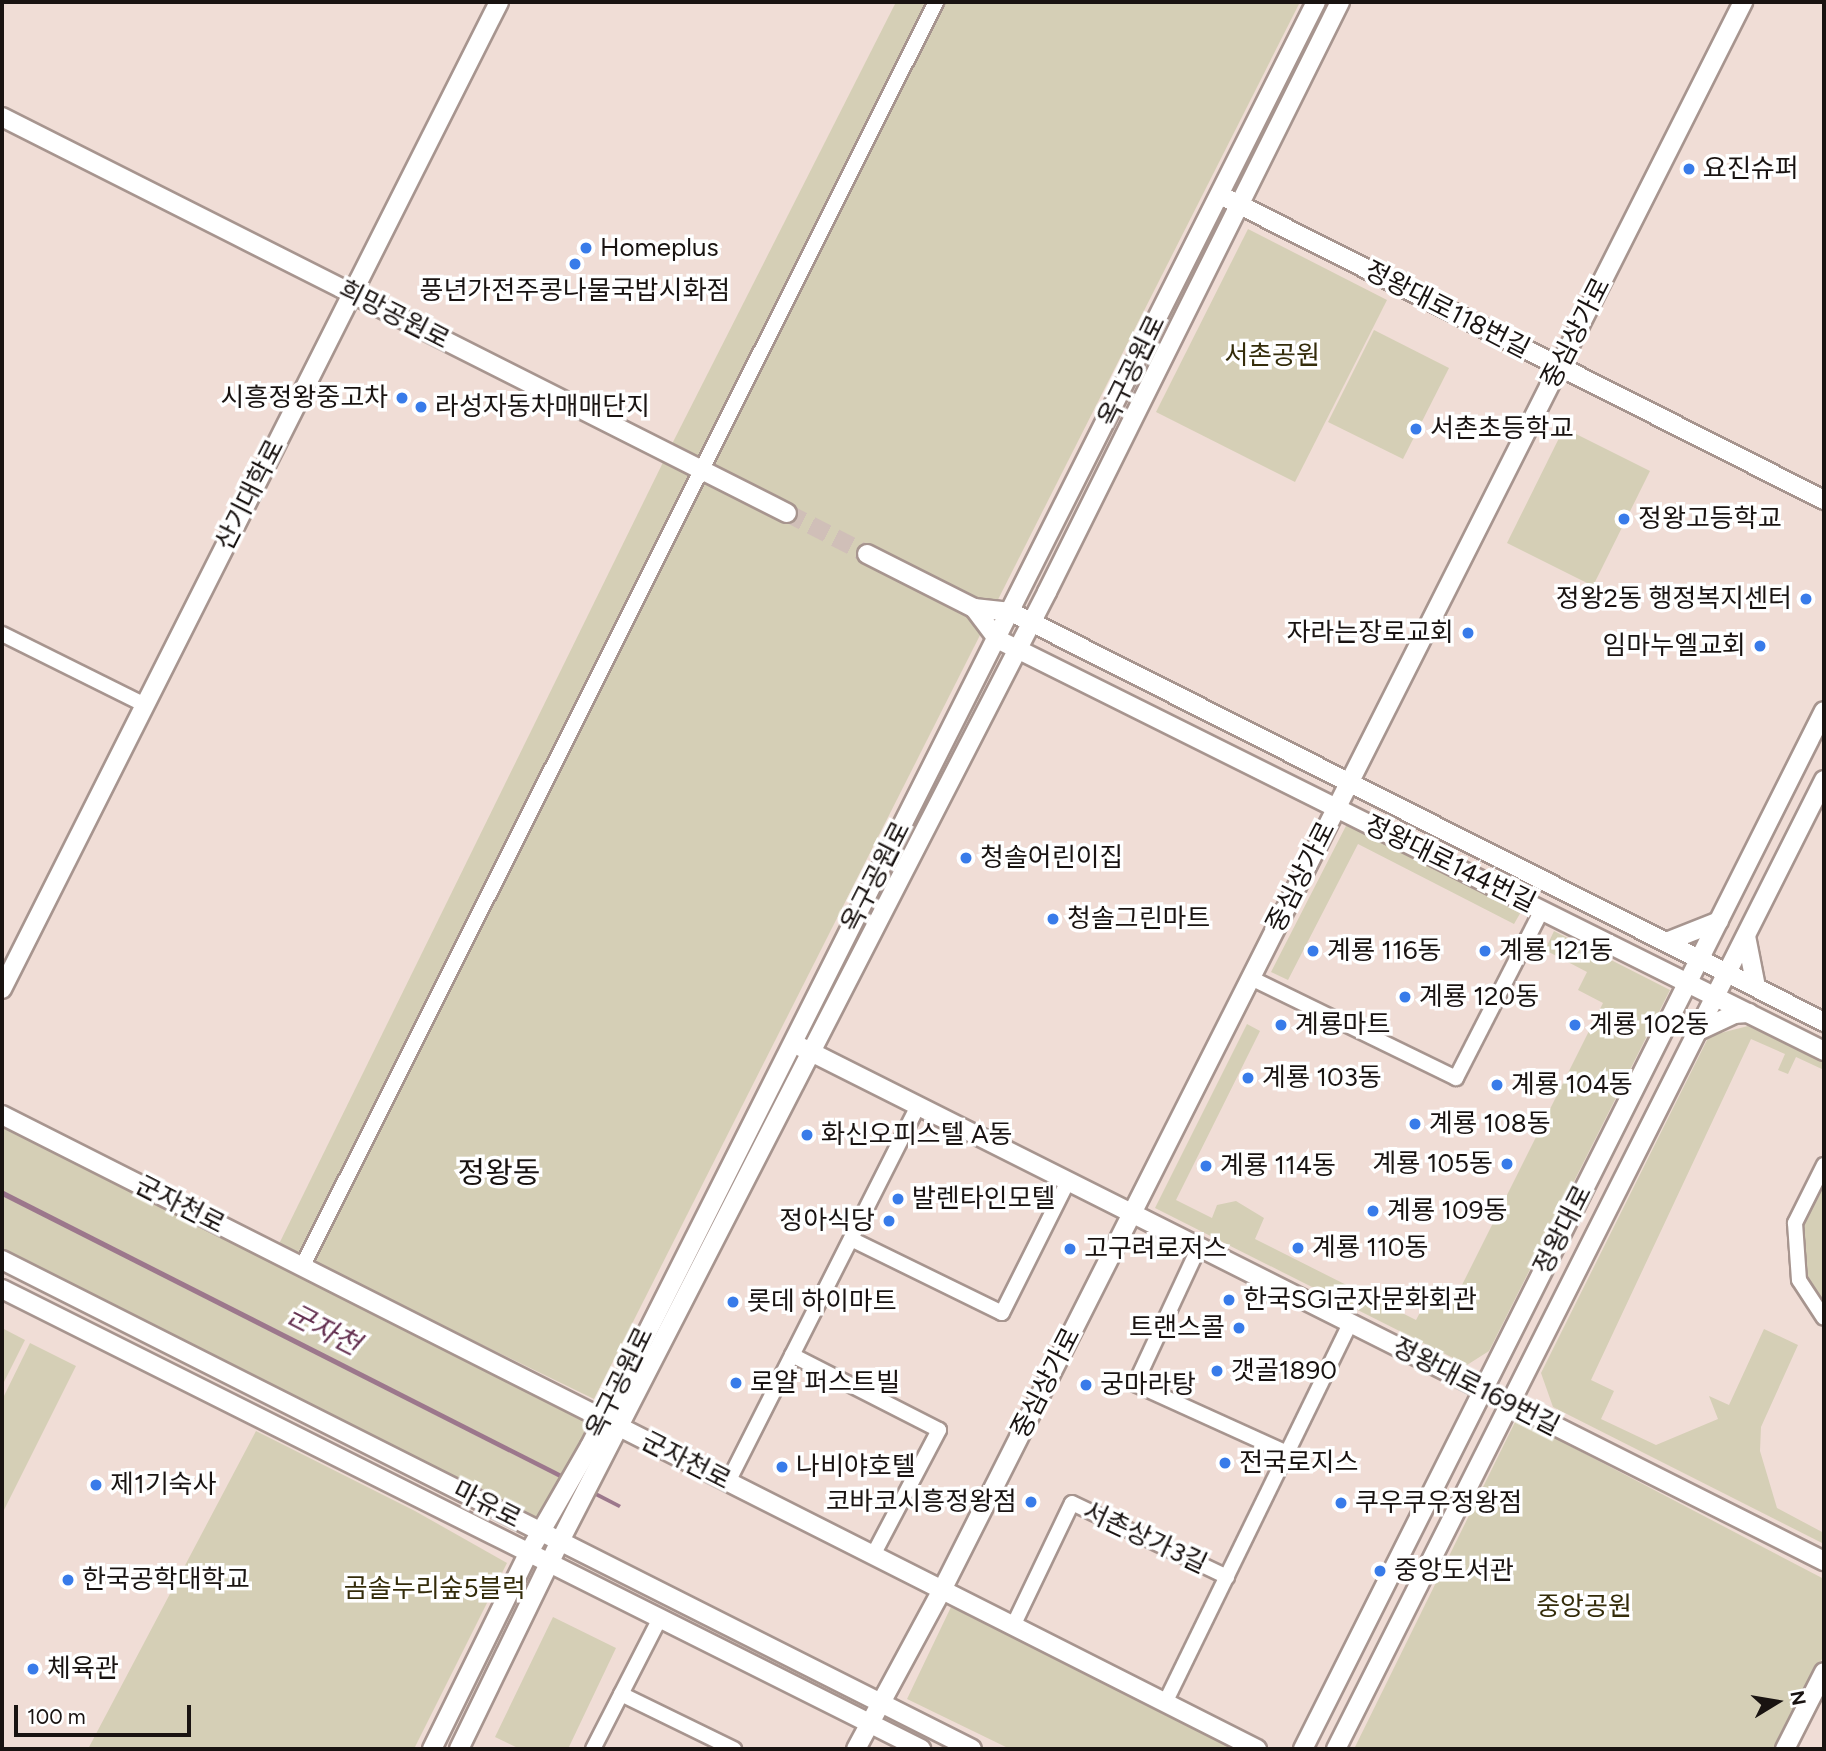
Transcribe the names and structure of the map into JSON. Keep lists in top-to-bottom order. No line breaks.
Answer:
{"streets":{"street":["정왕대로118번길","희망공원로","중심상가로","옥구공원로","산기대학로","정왕대로144번길","군자천로","정왕대로","정왕대로169번길","마유로","서촌상가3길"]},"crossings":[["정왕대로118번길","중심상가로"],["정왕대로118번길","옥구공원로"],["희망공원로","산기대학로"],["중심상가로","정왕대로144번길"],["중심상가로","군자천로"],["중심상가로","정왕대로169번길"],["중심상가로","마유로"],["옥구공원로","정왕대로144번길"],["옥구공원로","군자천로"],["옥구공원로","정왕대로169번길"],["옥구공원로","마유로"],["정왕대로144번길","정왕대로"],["군자천로","서촌상가3길"],["정왕대로","정왕대로169번길"],["정왕대로169번길","서촌상가3길"]],"districts":["정왕동"],"water":["군자천"],"parks":["서촌공원","곰솔누리숲5블럭","중앙공원"],"places":["요진슈퍼","Homeplus","풍년가전주콩나물국밥시화점","시흥정왕중고차","라성자동차매매단지","서촌초등학교","정왕고등학교","정왕2동 행정복지센터","자라는장로교회","임마누엘교회","청솔어린이집","청솔그린마트","계룡 116동","계룡 121동","계룡 120동","계룡마트","계룡 102동","계룡 103동","계룡 104동","계룡 108동","화신오피스텔 A동","계룡 105동","계룡 114동","발렌타인모텔","계룡 109동","정아식당","계룡 110동","고구려로저스","한국SGI군자문화회관","롯데 하이마트","트랜스콜","갯골1890","로얄 퍼스트빌","궁마라탕","전국로지스","나비야호텔","제1기숙사","코바코시흥정왕점","쿠우쿠우정왕점","중앙도서관","한국공학대학교","체육관"],"scale_bar":"100 m","north":"right"}
